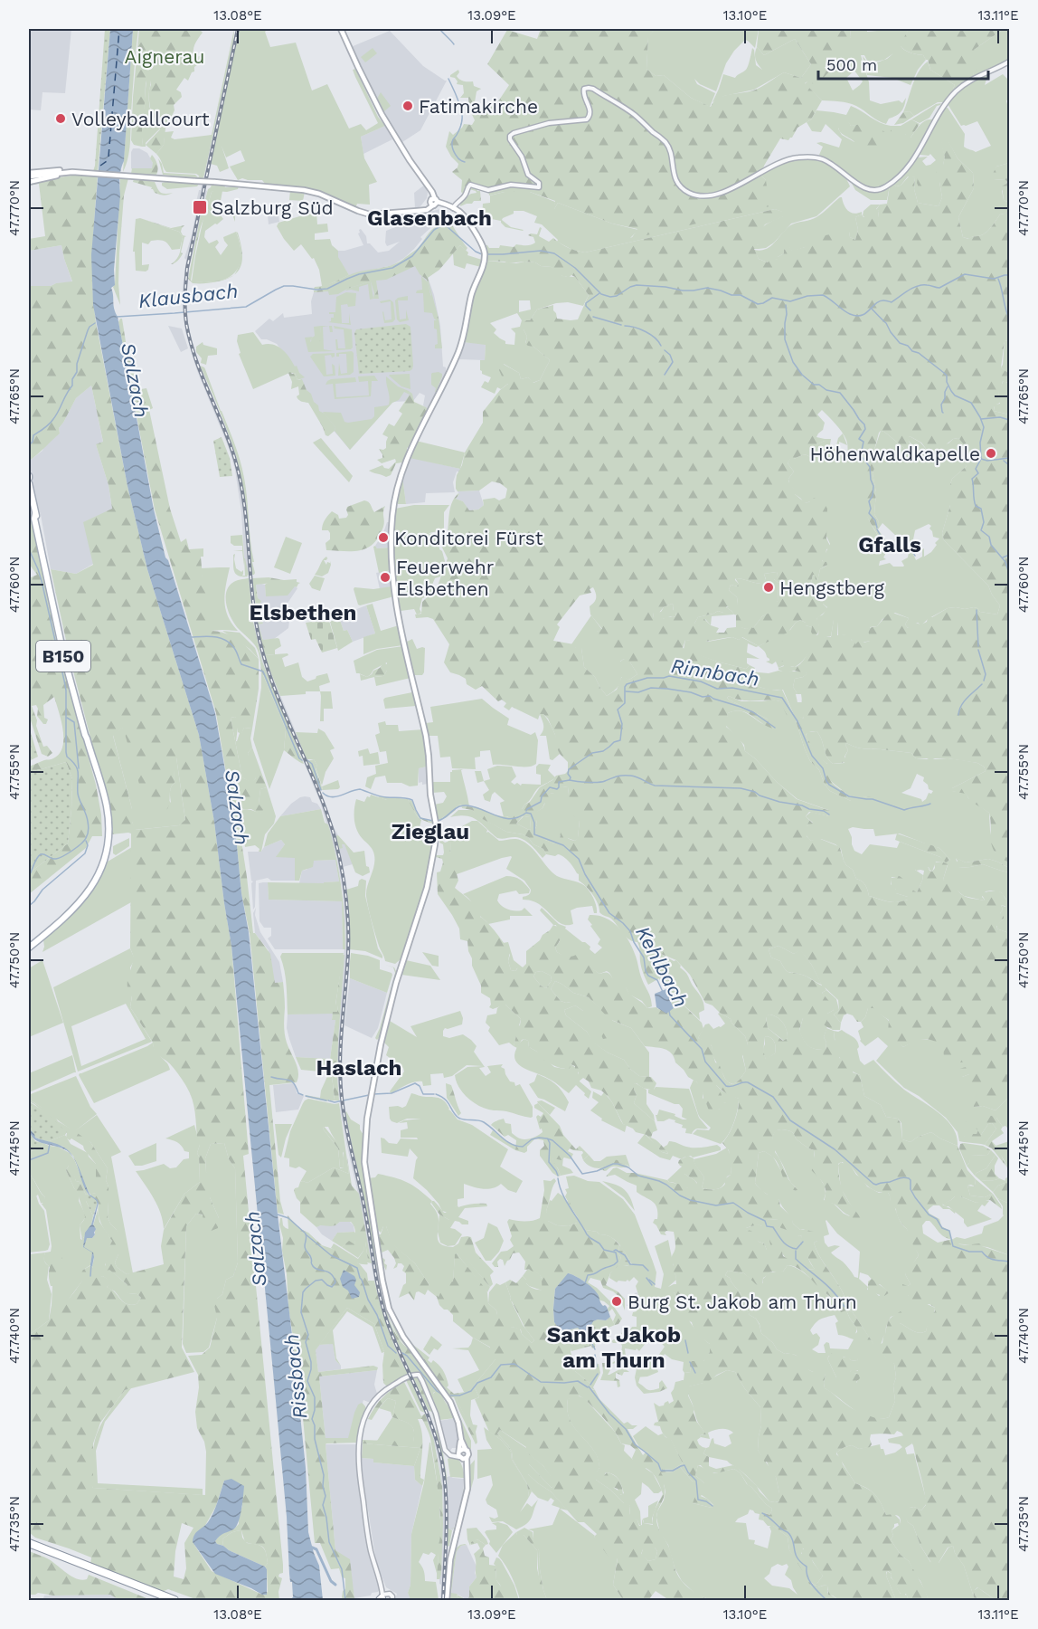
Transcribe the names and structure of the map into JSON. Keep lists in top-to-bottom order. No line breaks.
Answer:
{"streets":{"main road":["B150"]},"districts":["Glasenbach","Gfalls","Elsbethen","Zieglau","Haslach","Sankt Jakob am Thurn"],"water":["Klausbach","Salzach","Rinnbach","Kehlbach","Rissbach"],"parks":["Aignerau"],"places":{"other":["Fatimakirche","Volleyballcourt","Höhenwaldkapelle","Konditorei Fürst","Feuerwehr Elsbethen","Hengstberg","Burg St. Jakob am Thurn"],"transit":["Salzburg Süd"]},"scale_bar":"500 m","coordinates":["13.08°E","13.09°E","13.10°E","13.11°E","47.770°N","47.765°N","47.760°N","47.755°N","47.750°N","47.745°N","47.740°N","47.735°N"]}
